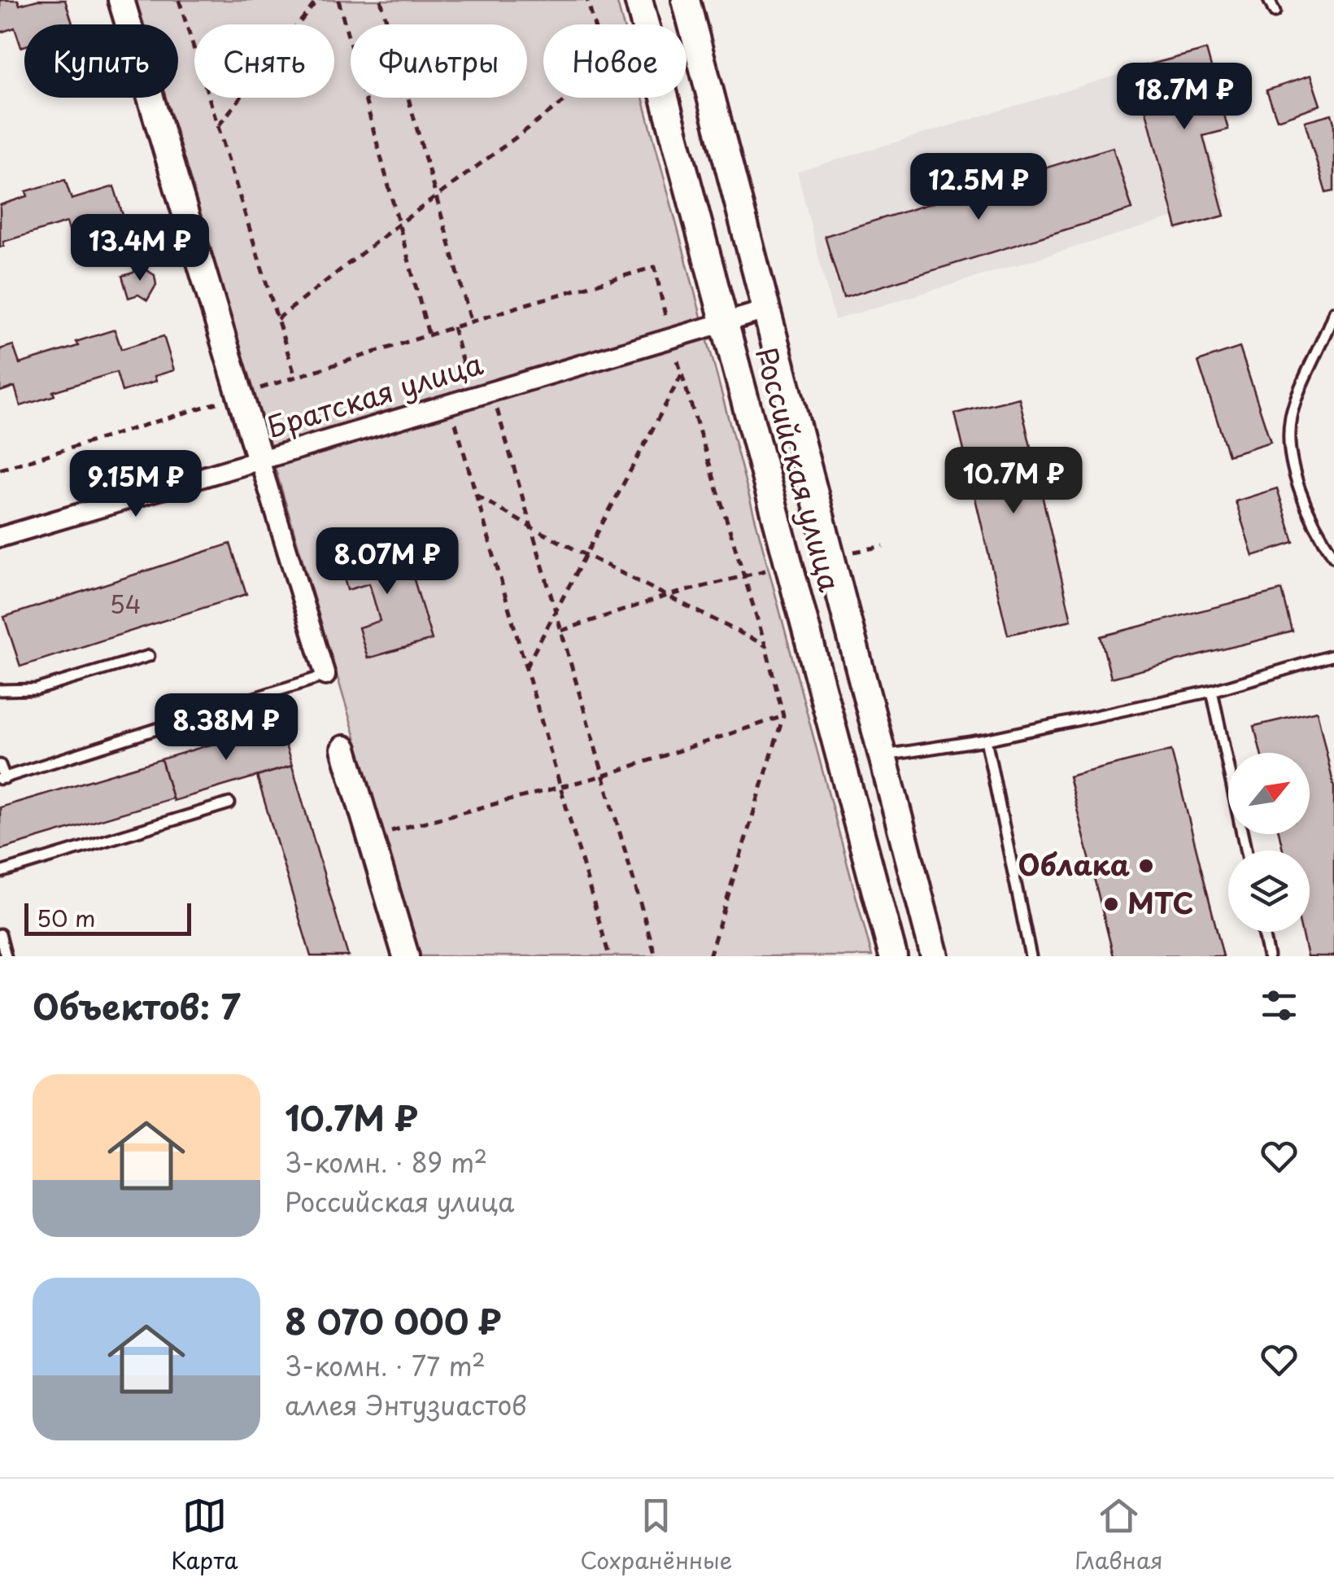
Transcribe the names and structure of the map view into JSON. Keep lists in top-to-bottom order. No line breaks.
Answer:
{"streets":{"main road":["Российская улица"],"street":["Братская улица"]},"crossings":[["Братская улица","Российская улица"]],"places":["Облака","МТС"],"house_numbers":["54"],"scale_bar":"50 m","north":"top right","page":{"chip":["Купить","Снять","Фильтры","Новое"],"price":["18.7M ₽","12.5M ₽","13.4M ₽","10.7M ₽","9.15M ₽","8.07M ₽","8.38M ₽"],"scale":"50 m","heading":"Объектов: 7","list":[{"name":"10.7M ₽","note":"3-комн. · 89 m² · Российская улица"},{"name":"8 070 000 ₽","note":"3-комн. · 77 m² · аллея Энтузиастов"}],"tabs":["Карта","Сохранённые","Главная"]}}
